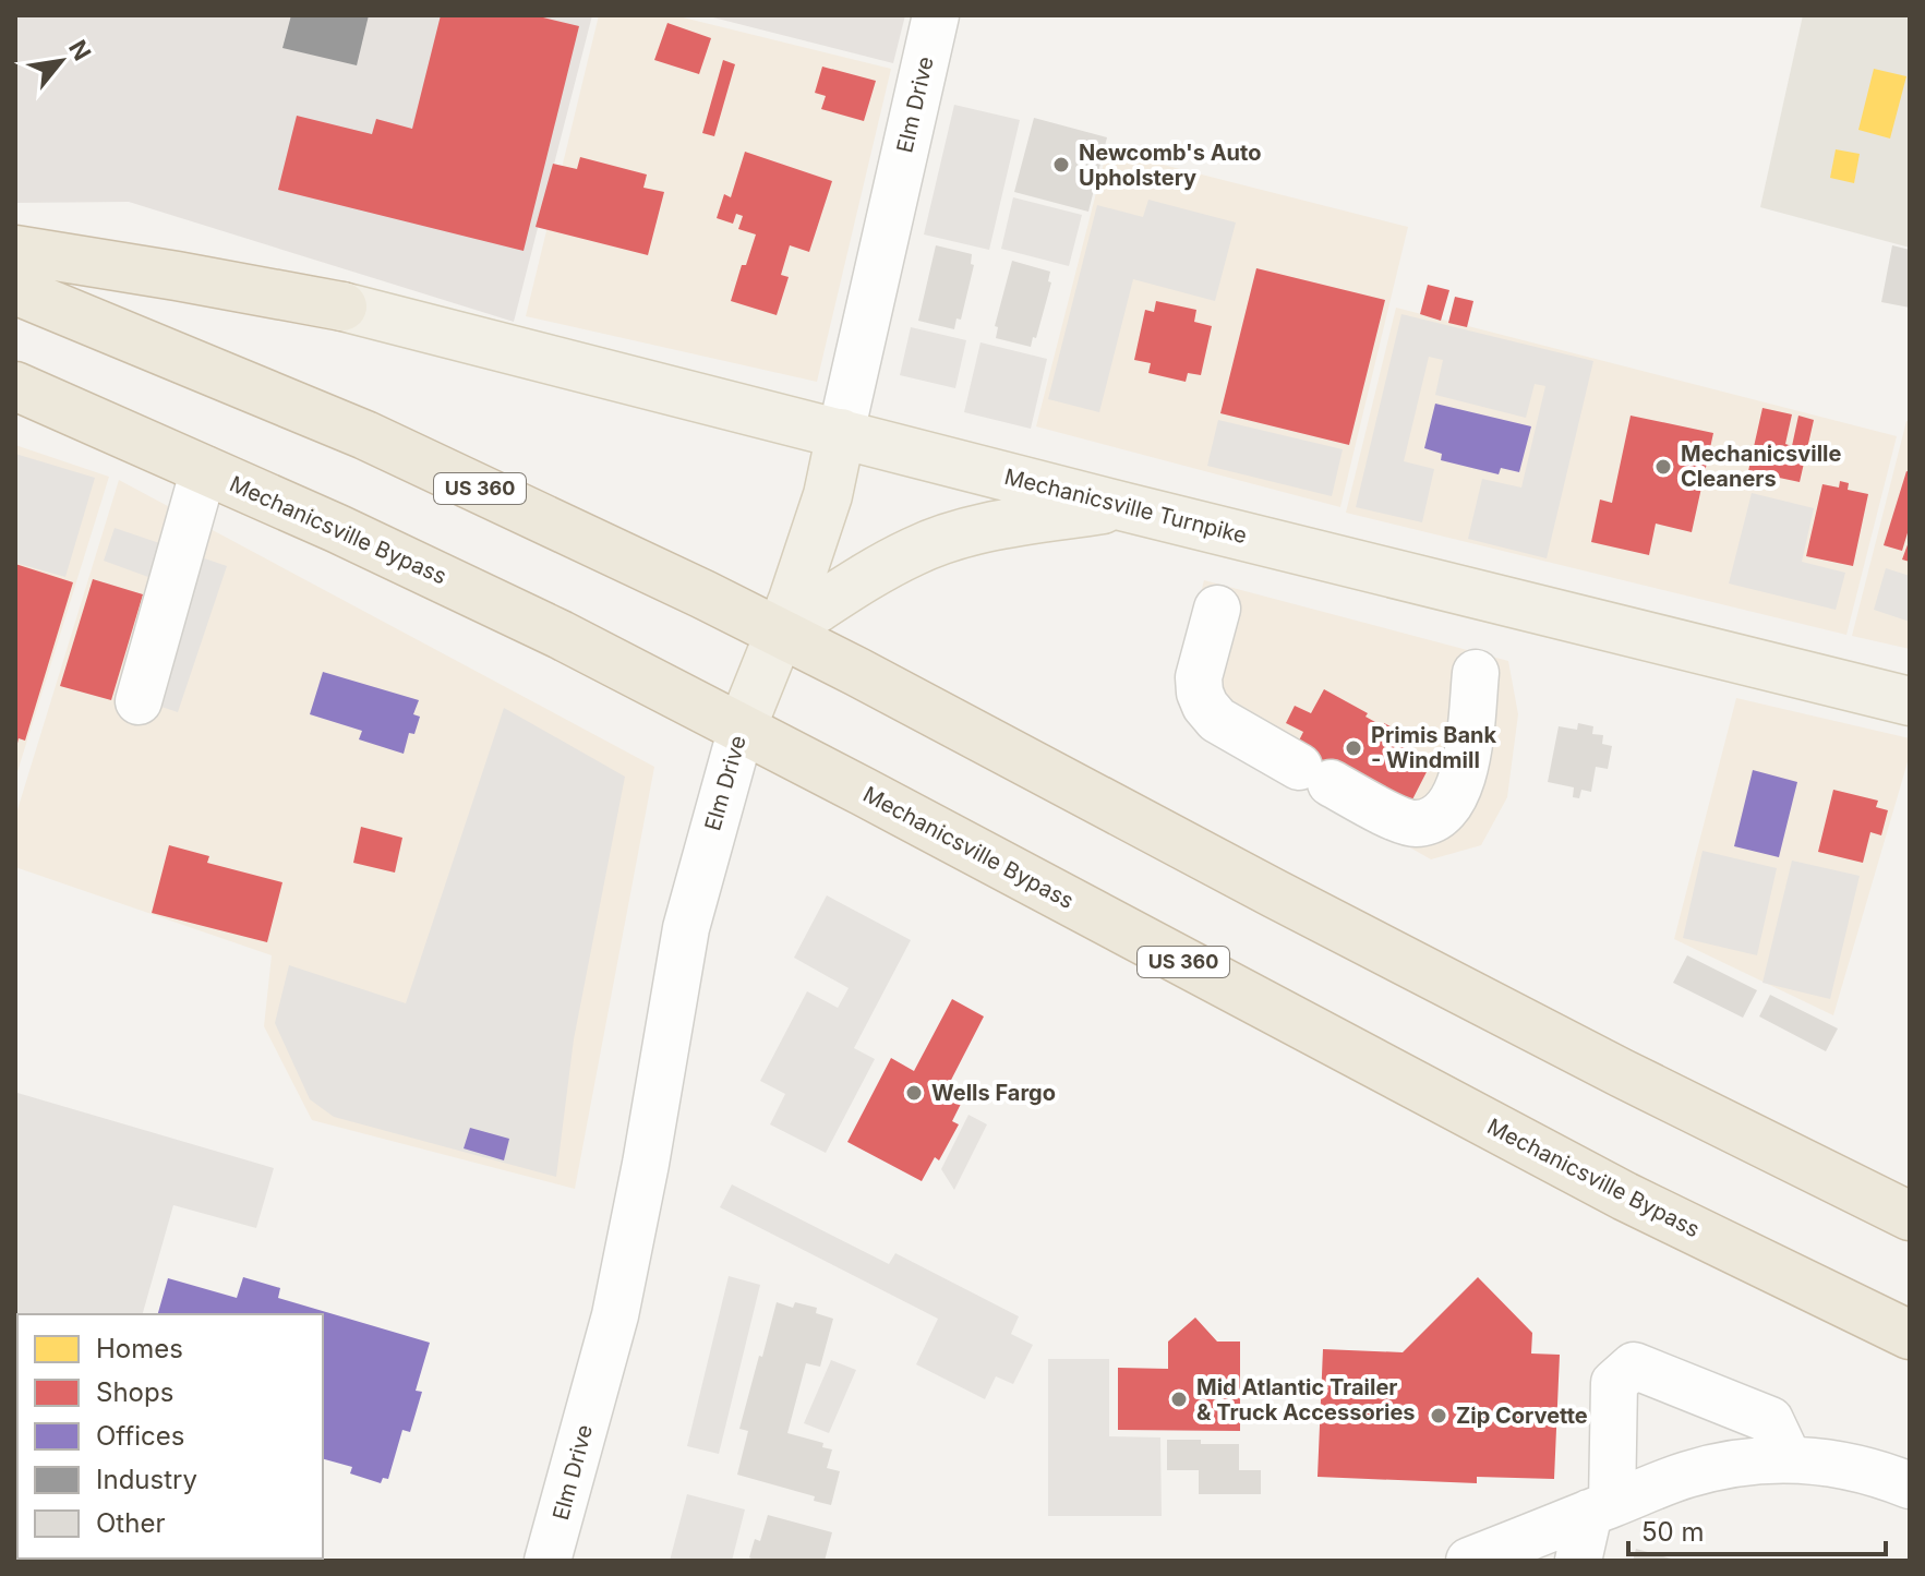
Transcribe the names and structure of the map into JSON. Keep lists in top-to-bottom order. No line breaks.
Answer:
{"streets":{"highway":["US 360","Mechanicsville Bypass"],"main road":["Elm Drive","Mechanicsville Turnpike"]},"crossings":[["Elm Drive","US 360"],["Elm Drive","Mechanicsville Turnpike"],["Elm Drive","Mechanicsville Bypass"]],"places":["Newcomb's Auto Upholstery","Mechanicsville Cleaners","Primis Bank - Windmill","Wells Fargo","Mid Atlantic Trailer & Truck Accessories","Zip Corvette"],"legend":["Homes","Shops","Offices","Industry","Other"],"scale_bar":"50 m","north":"top right"}
